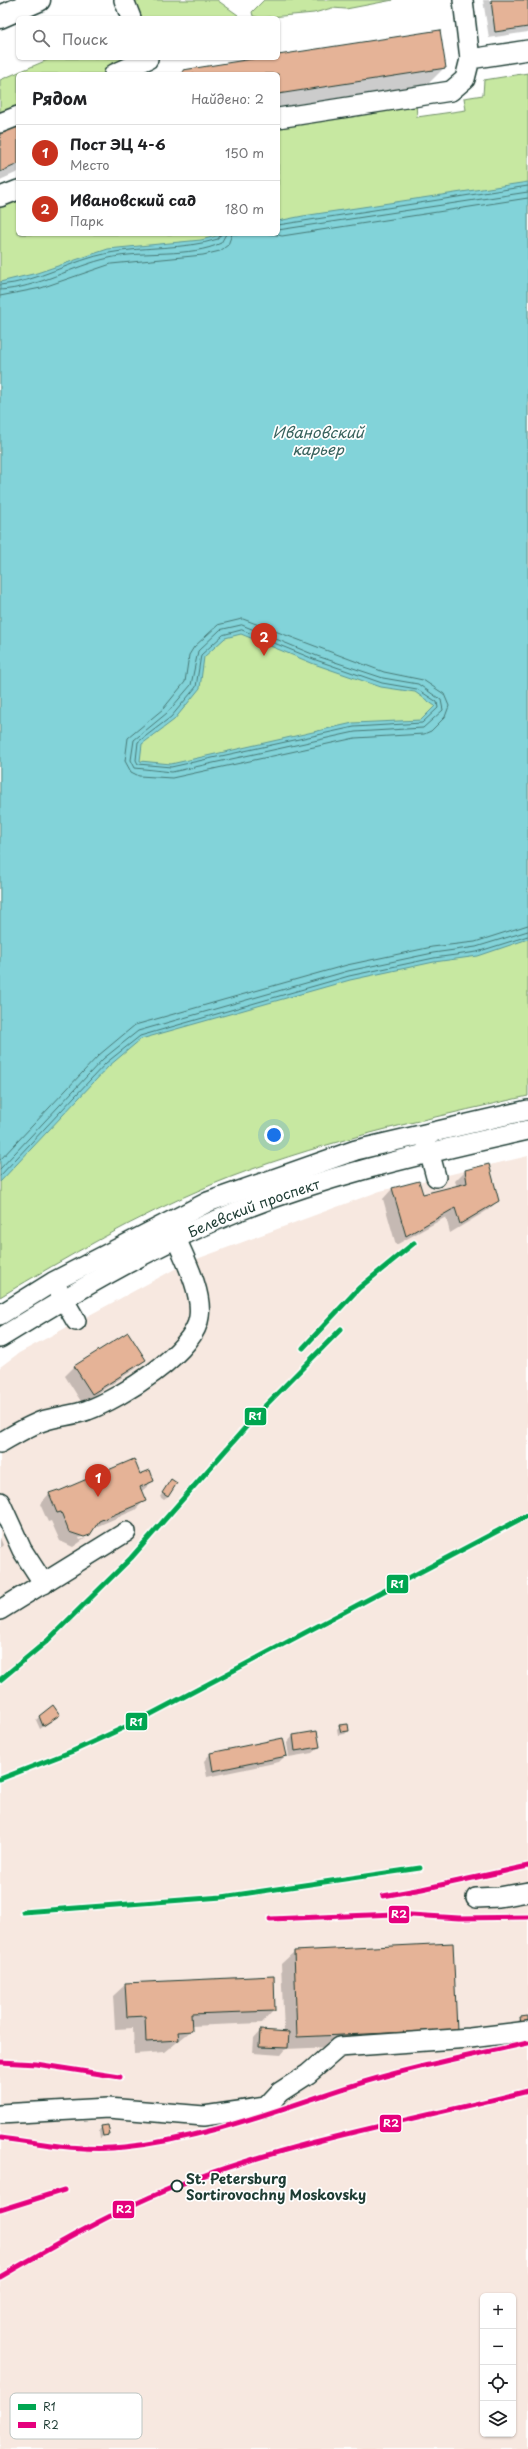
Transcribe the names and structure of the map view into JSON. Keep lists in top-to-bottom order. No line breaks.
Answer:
{"streets":{"street":["Белевский проспект"]},"water":["Ивановский карьер"],"places":["St. Petersburg Sortirovochny Moskovsky"],"lines":["transit line R1","transit line R2"],"legend":["R1","R2"],"page":{"search":"Поиск","heading":["Рядом","Найдено: 2"],"list":[{"mark":"1","name":"Пост ЭЦ 4-6","note":"Место","value":"150 m"},{"mark":"2","name":"Ивановский сад","note":"Парк","value":"180 m"}],"pins":["2","1"],"map_buttons":["+","−"]}}
